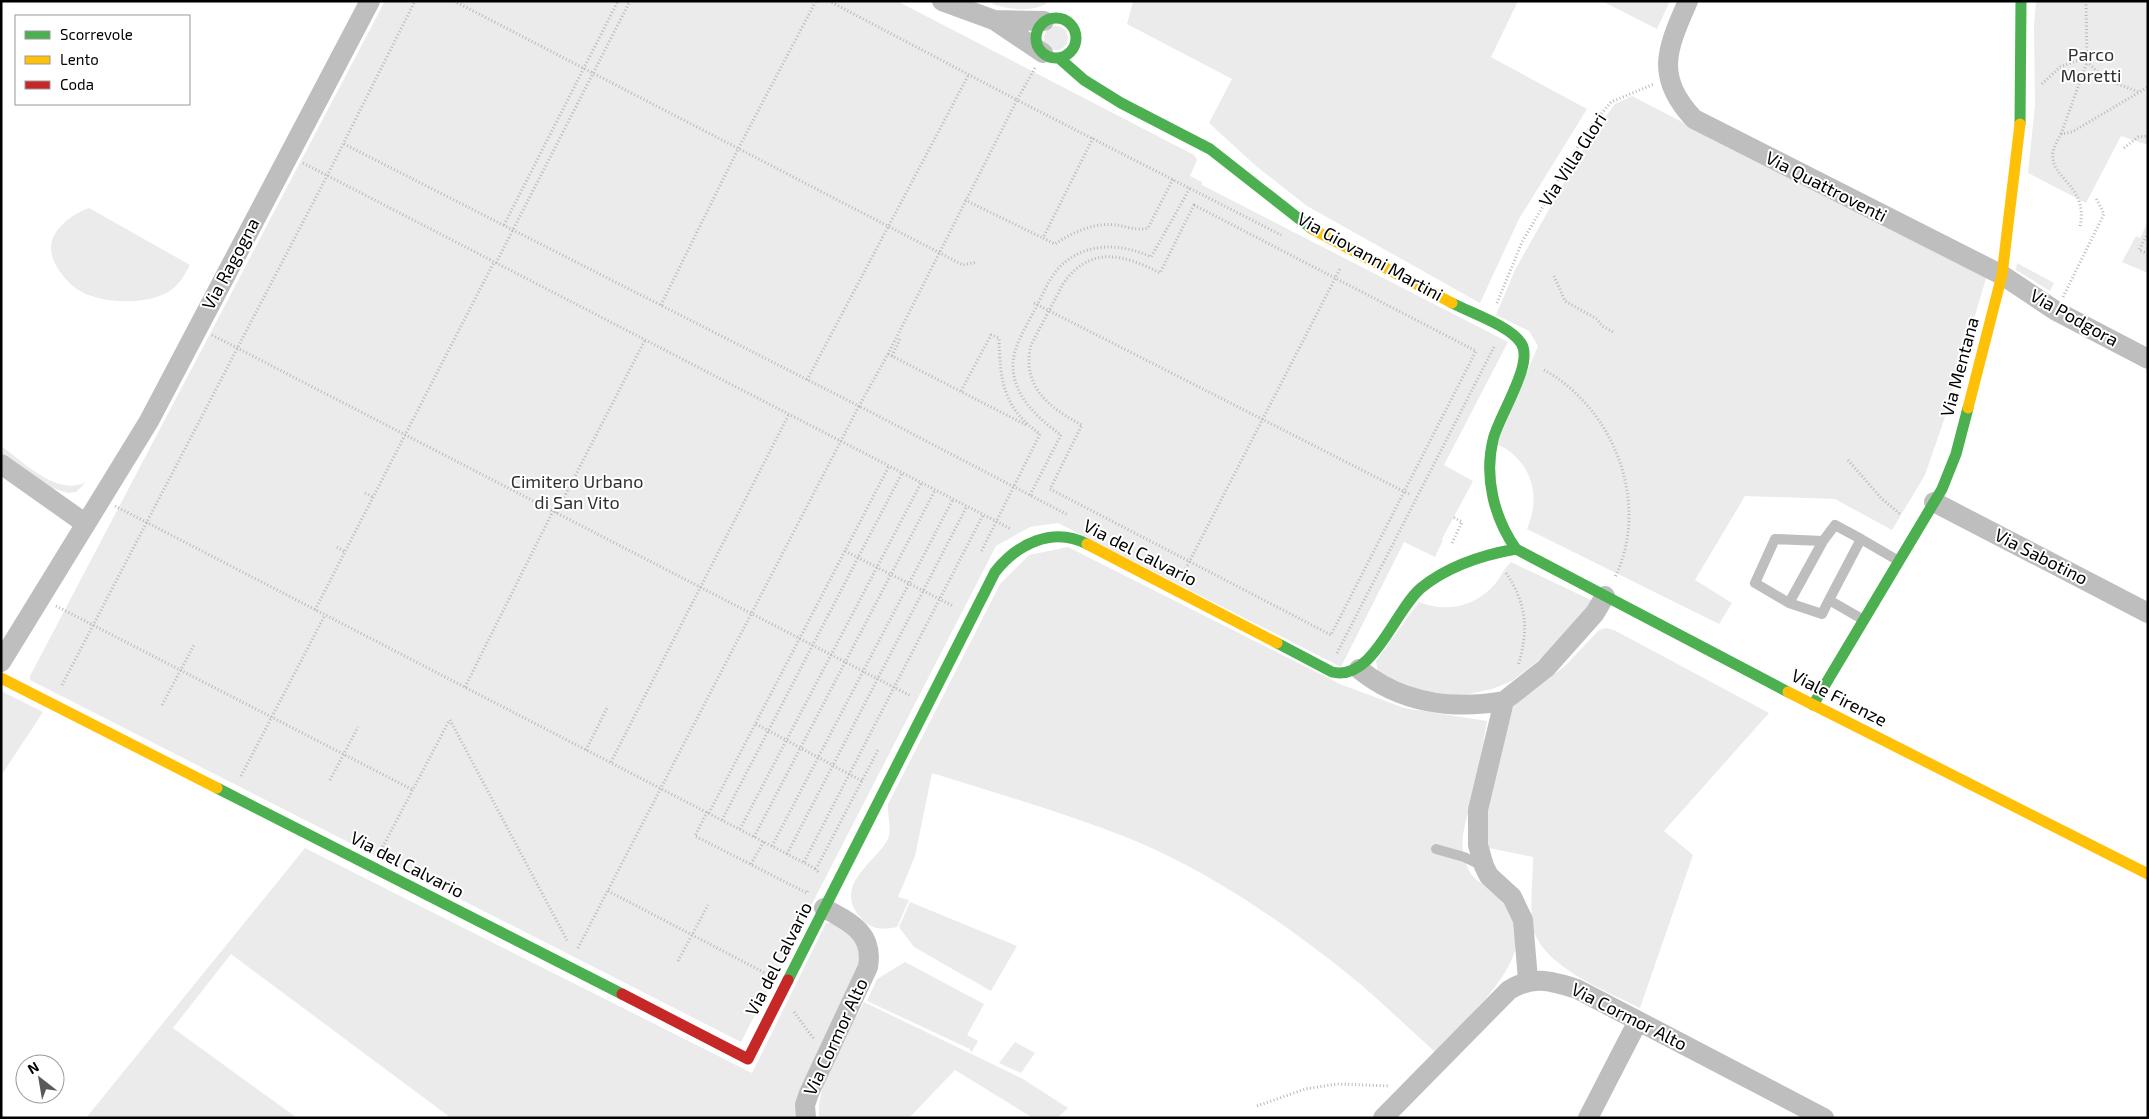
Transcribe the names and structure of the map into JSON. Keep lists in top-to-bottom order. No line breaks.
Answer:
{"streets":{"street":["Via Quattroventi","Via Giovanni Martini","Via Ragogna","Via Podgora","Via Mentana","Via del Calvario","Via Sabotino","Viale Firenze","Via Cormor Alto"],"path":["Via Villa Glori"]},"crossings":[["Via Villa Glori","Via Quattroventi"],["Via Villa Glori","Via Giovanni Martini"],["Via Quattroventi","Via Podgora"],["Via Quattroventi","Via Mentana"],["Via Podgora","Via Mentana"],["Via Mentana","Via Sabotino"],["Via Mentana","Viale Firenze"],["Via del Calvario","Via Cormor Alto"]],"parks":["Parco Moretti","Cimitero Urbano di San Vito"],"legend":["Scorrevole","Lento","Coda"],"north":"top left"}
